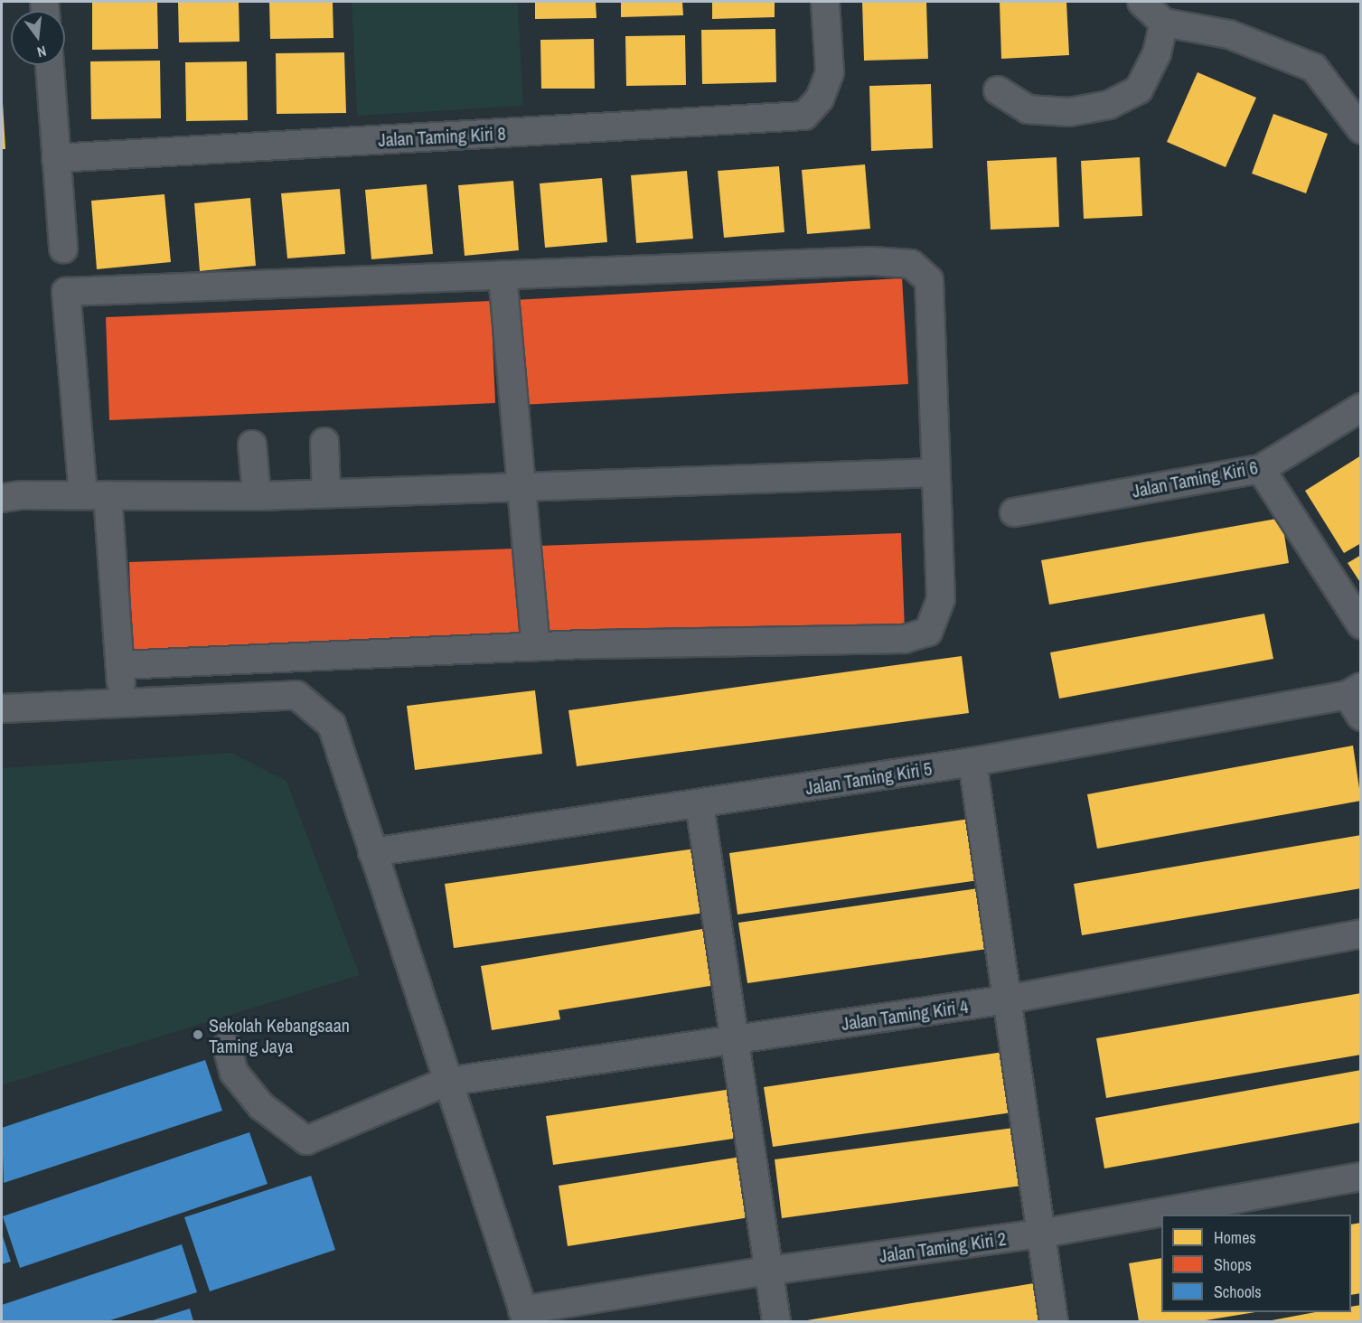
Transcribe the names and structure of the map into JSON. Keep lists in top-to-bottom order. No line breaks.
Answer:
{"streets":{"street":["Jalan Taming Kiri 8","Jalan Taming Kiri 6","Jalan Taming Kiri 5","Jalan Taming Kiri 4","Jalan Taming Kiri 2"]},"places":["Sekolah Kebangsaan Taming Jaya"],"legend":["Homes","Shops","Schools"],"north":"bottom"}
